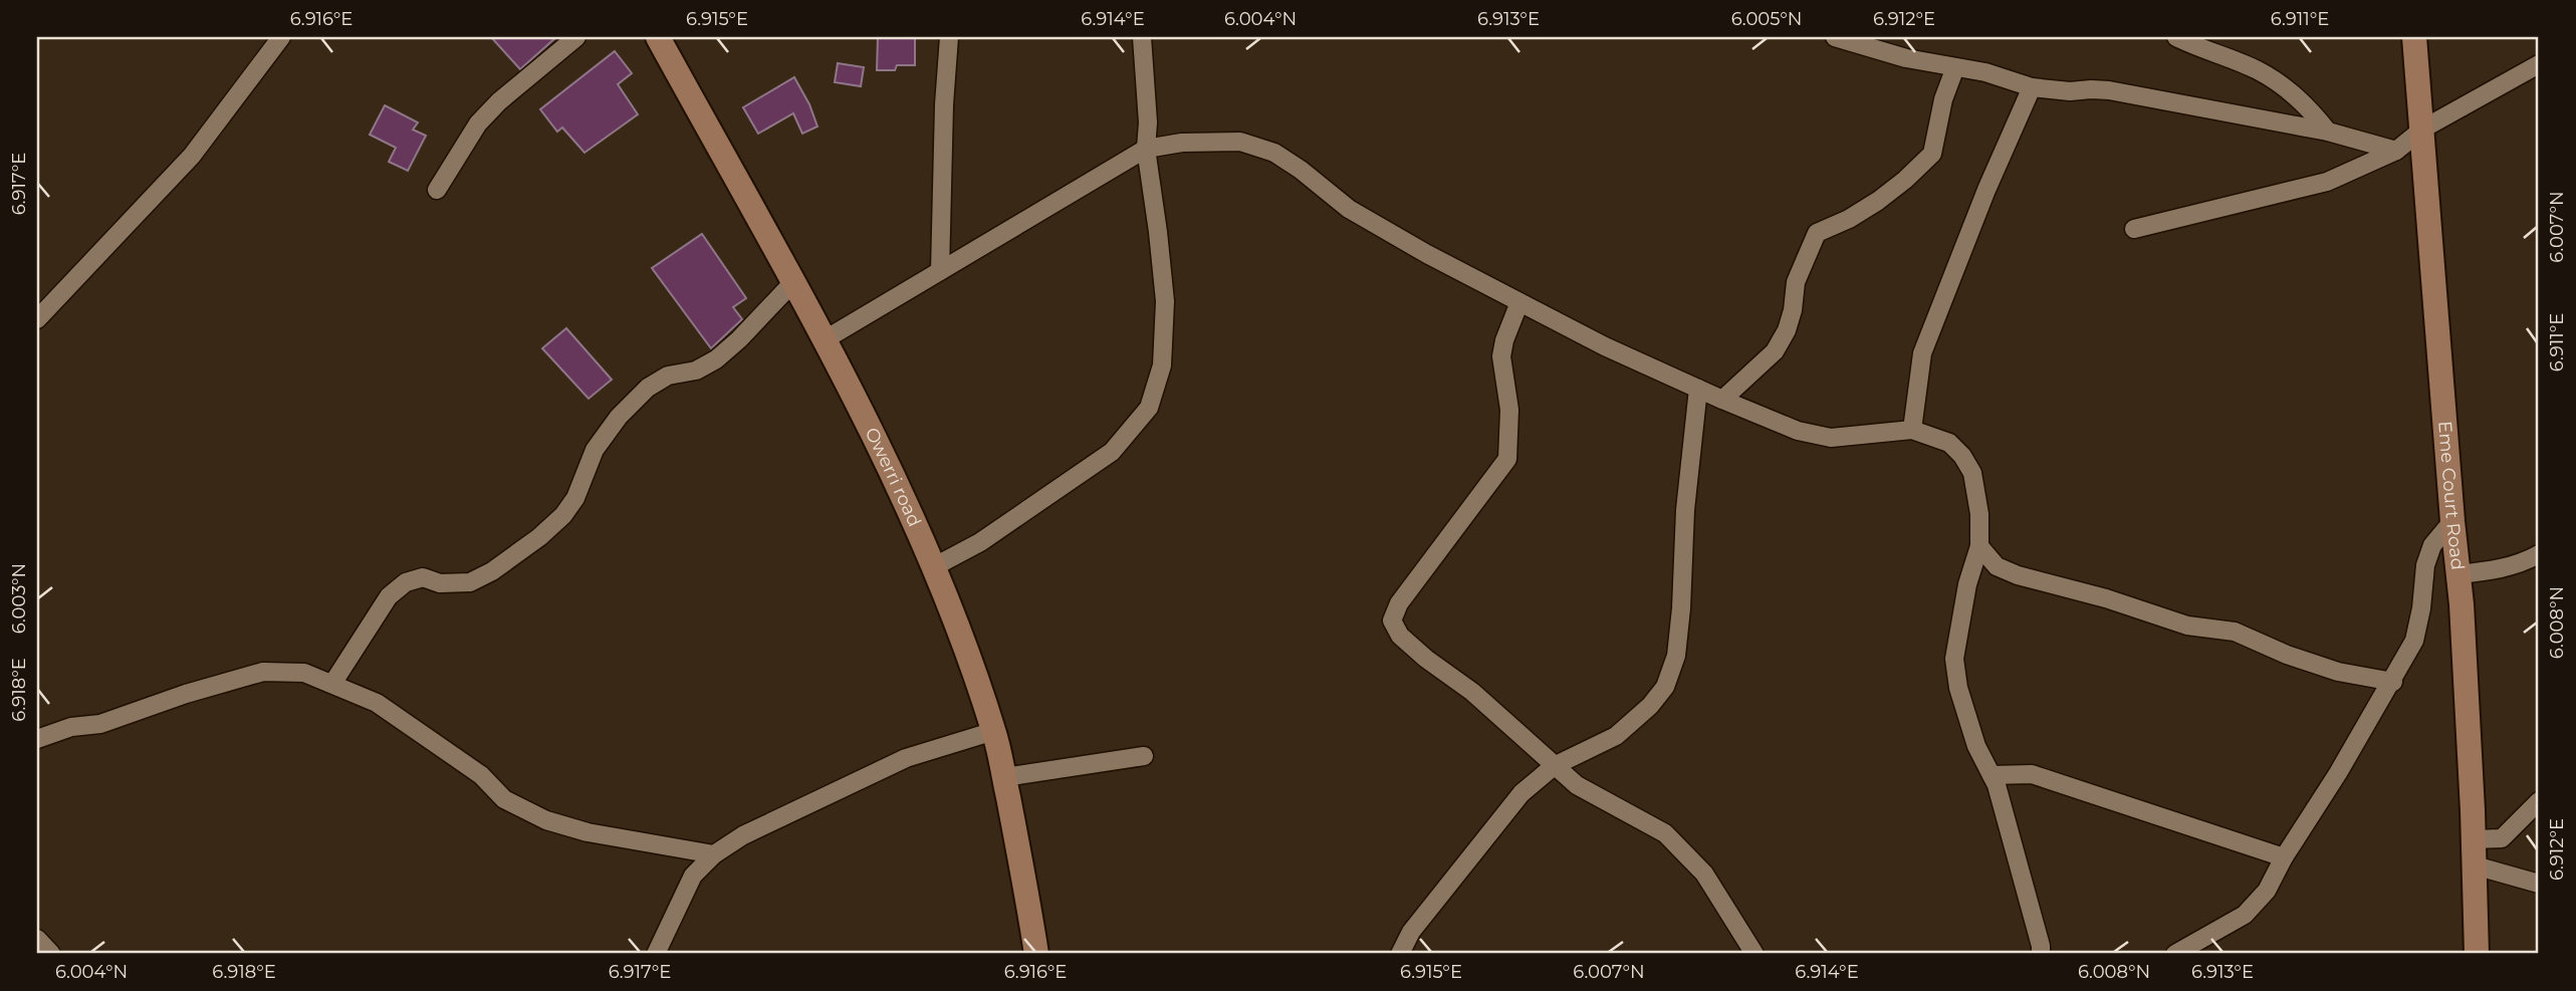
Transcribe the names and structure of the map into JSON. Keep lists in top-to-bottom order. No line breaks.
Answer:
{"streets":{"main road":["Owerri road","Eme Court Road"]},"coordinates":["6.916°E","6.915°E","6.914°E","6.004°N","6.913°E","6.005°N","6.912°E","6.911°E","6.917°E","6.007°N","6.003°N","6.008°N","6.918°E"]}
